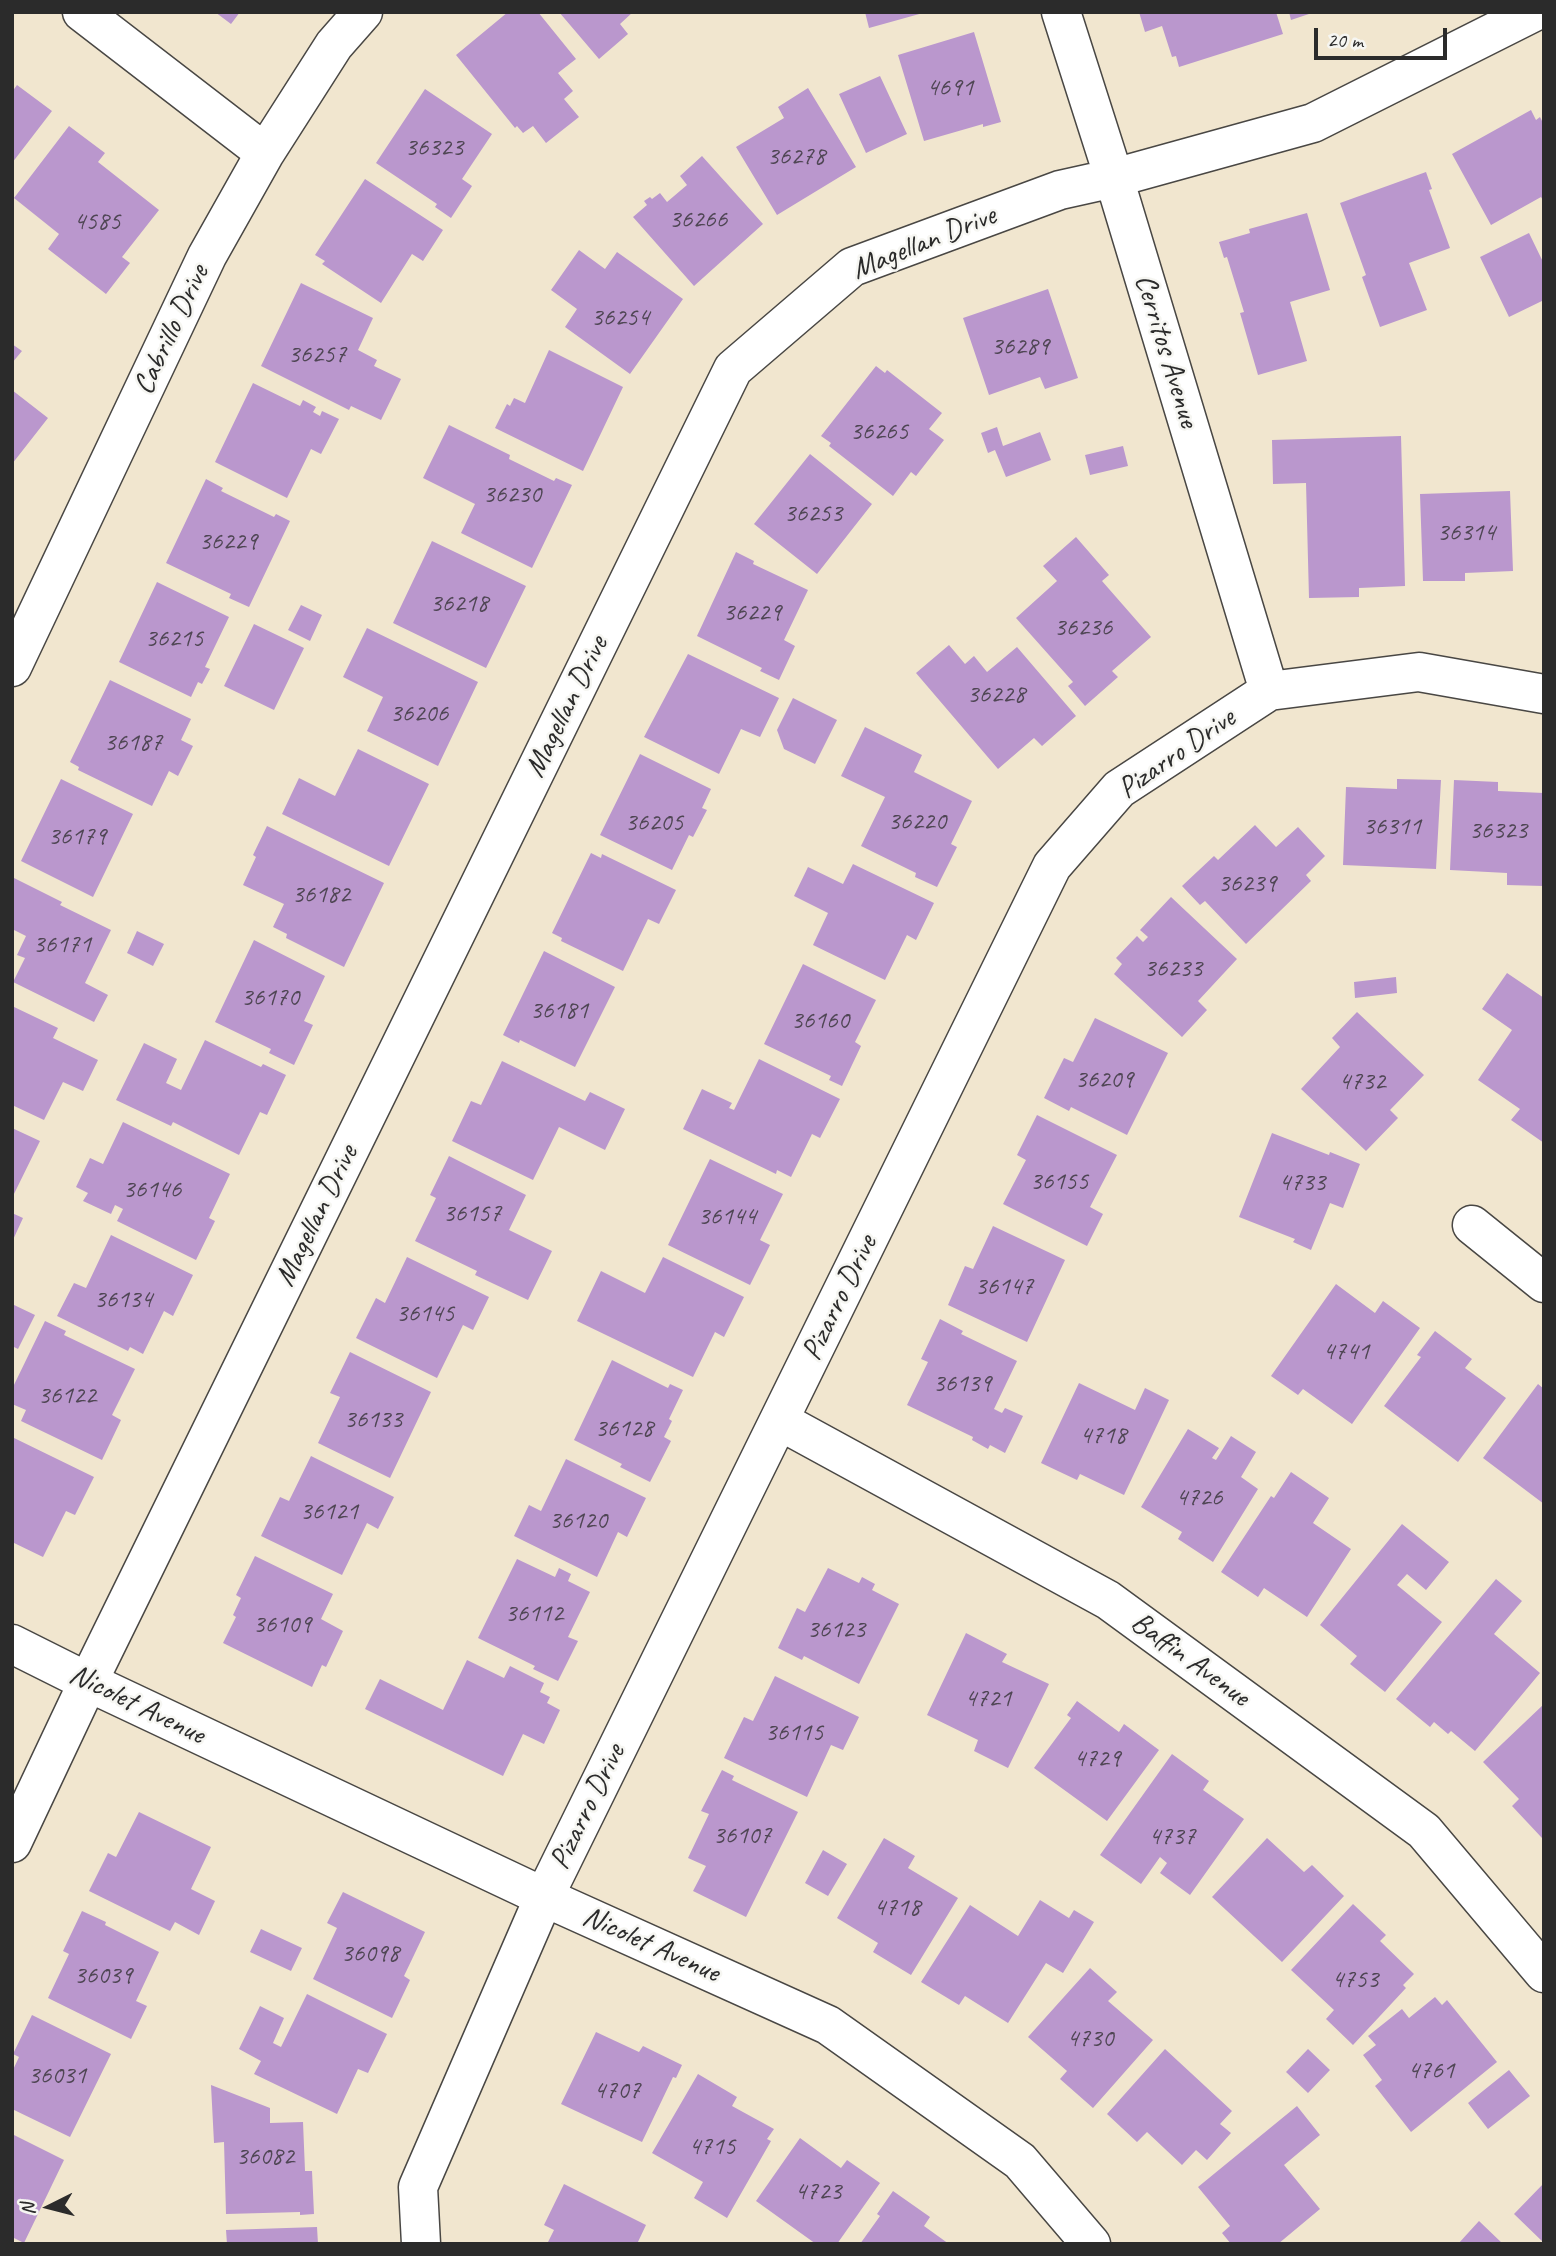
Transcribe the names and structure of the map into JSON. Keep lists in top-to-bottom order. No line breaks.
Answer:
{"streets":{"street":["Magellan Drive","Cabrillo Drive","Cerritos Avenue","Pizarro Drive","Baffin Avenue","Nicolet Avenue"]},"crossings":[["Magellan Drive","Cerritos Avenue"],["Magellan Drive","Nicolet Avenue"],["Cerritos Avenue","Pizarro Drive"],["Pizarro Drive","Baffin Avenue"],["Pizarro Drive","Nicolet Avenue"]],"house_numbers":["4691","36323","36278","36266","4585","36254","36289","36257","36265","36230","36253","36314","36229","36218","36229","36236","36215","36228","36206","36187","36220","36205","36311","36323","36179","36239","36182","36171","36233","36170","36181","36160","36209","4732","36155","4733","36146","36157","36144","36147","36134","36145","4741","36139","36122","36133","36128","4718","4726","36121","36120","36112","36109","36123","4721","36115","4729","36107","4737","4718","36098","36039","4753","4730","4761","36031","4707","4715","36082","4723"],"scale_bar":"20 m","north":"left"}
